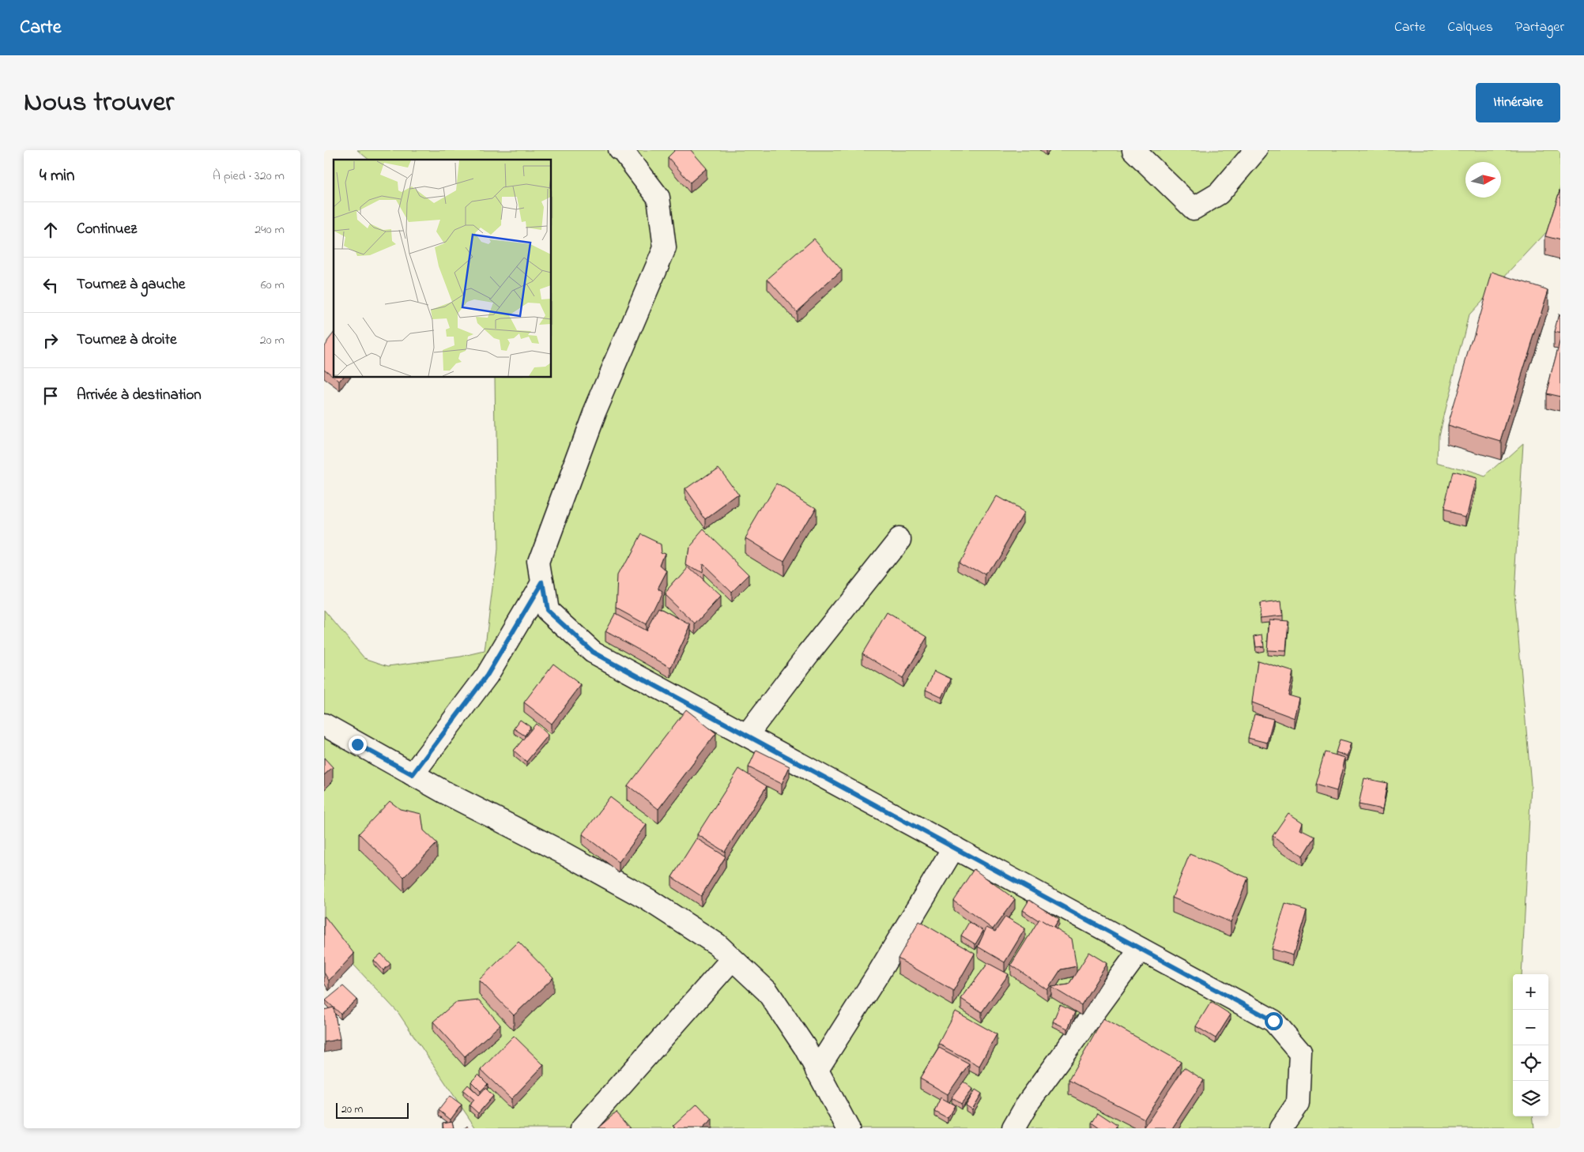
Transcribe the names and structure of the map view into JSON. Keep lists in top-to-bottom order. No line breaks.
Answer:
{"scale_bar":"20 m","north":"right","page":{"header":"Carte","nav":["Carte","Calques","Partager"],"title":"Nous trouver","buttons":"Itinéraire","heading":["4 min","À pied · 320 m"],"list":[["Continuez","240 m"],["Tournez à gauche","60 m"],["Tournez à droite","20 m"],"Arrivée à destination"],"map_buttons":["+","−"],"scale":"20 m"}}
